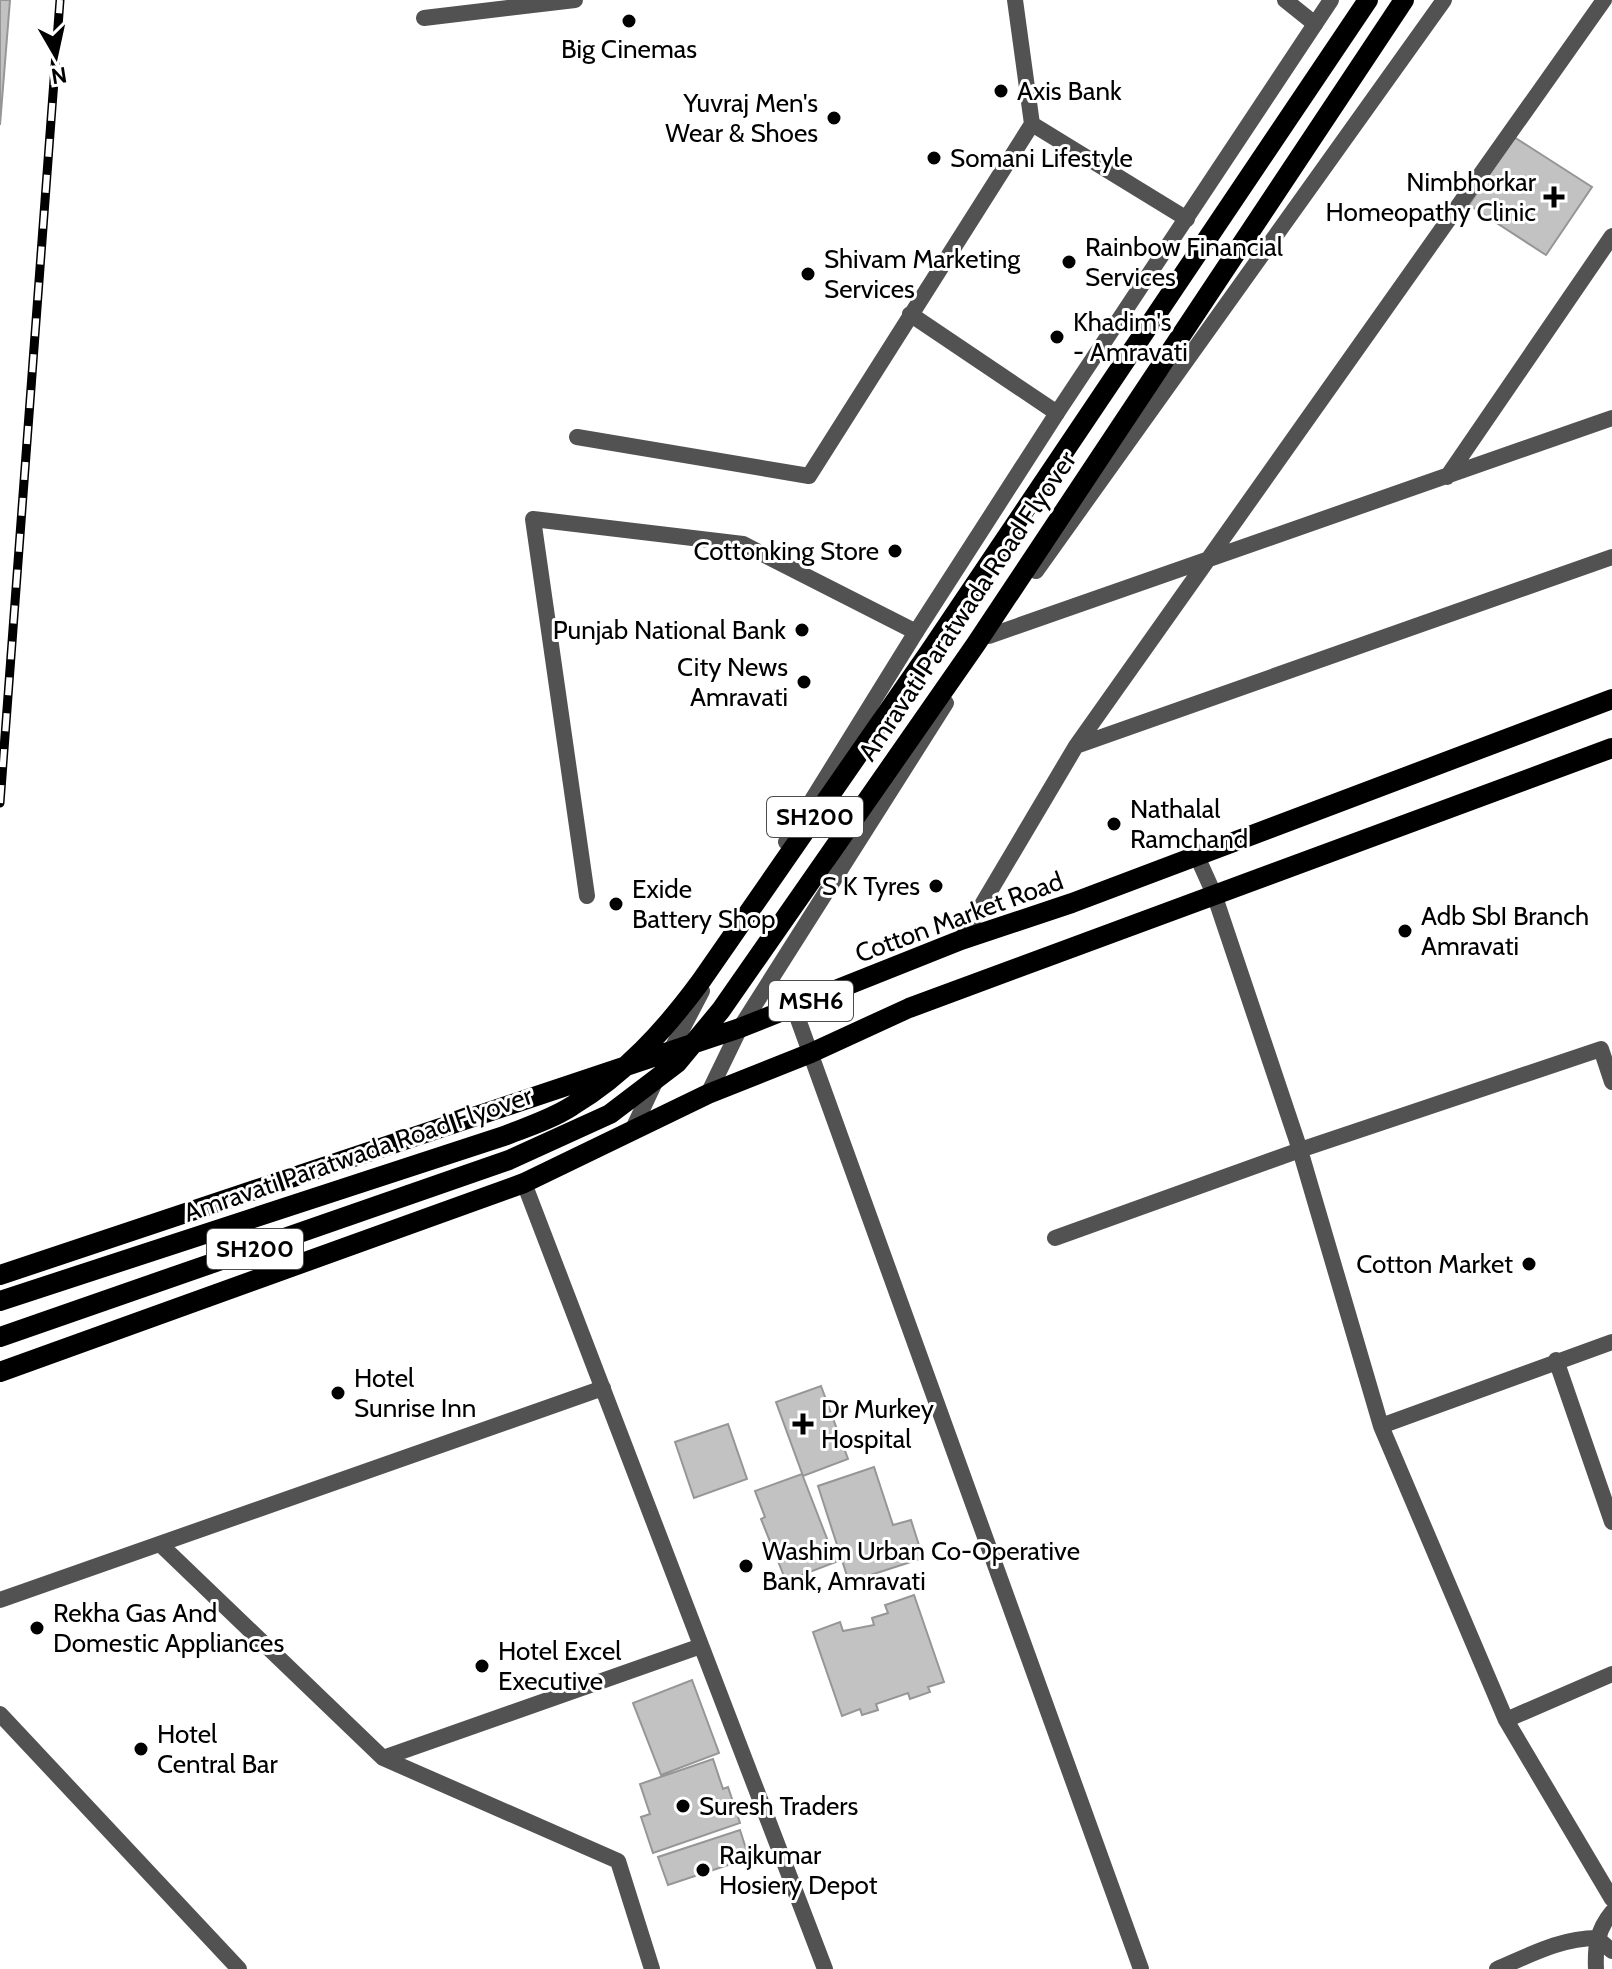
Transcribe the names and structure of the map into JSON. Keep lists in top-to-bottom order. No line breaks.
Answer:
{"streets":{"main road":["Amravati Paratwada Road Flyover","SH200","Cotton Market Road","MSH6"]},"places":{"other":["Big Cinemas","Axis Bank","Yuvraj Men's Wear & Shoes","Somani Lifestyle","Rainbow Financial Services","Shivam Marketing Services","Khadim's - Amravati","Cottonking Store","Punjab National Bank","City News Amravati","Nathalal Ramchand","S K Tyres","Exide Battery Shop","Adb SbI Branch Amravati","Cotton Market","Hotel Sunrise Inn","Washim Urban Co-Operative Bank, Amravati","Rekha Gas And Domestic Appliances","Hotel Excel Executive","Hotel Central Bar","Suresh Traders","Rajkumar Hosiery Depot"],"health":["Nimbhorkar Homeopathy Clinic","Dr Murkey Hospital"]},"north":"bottom"}
